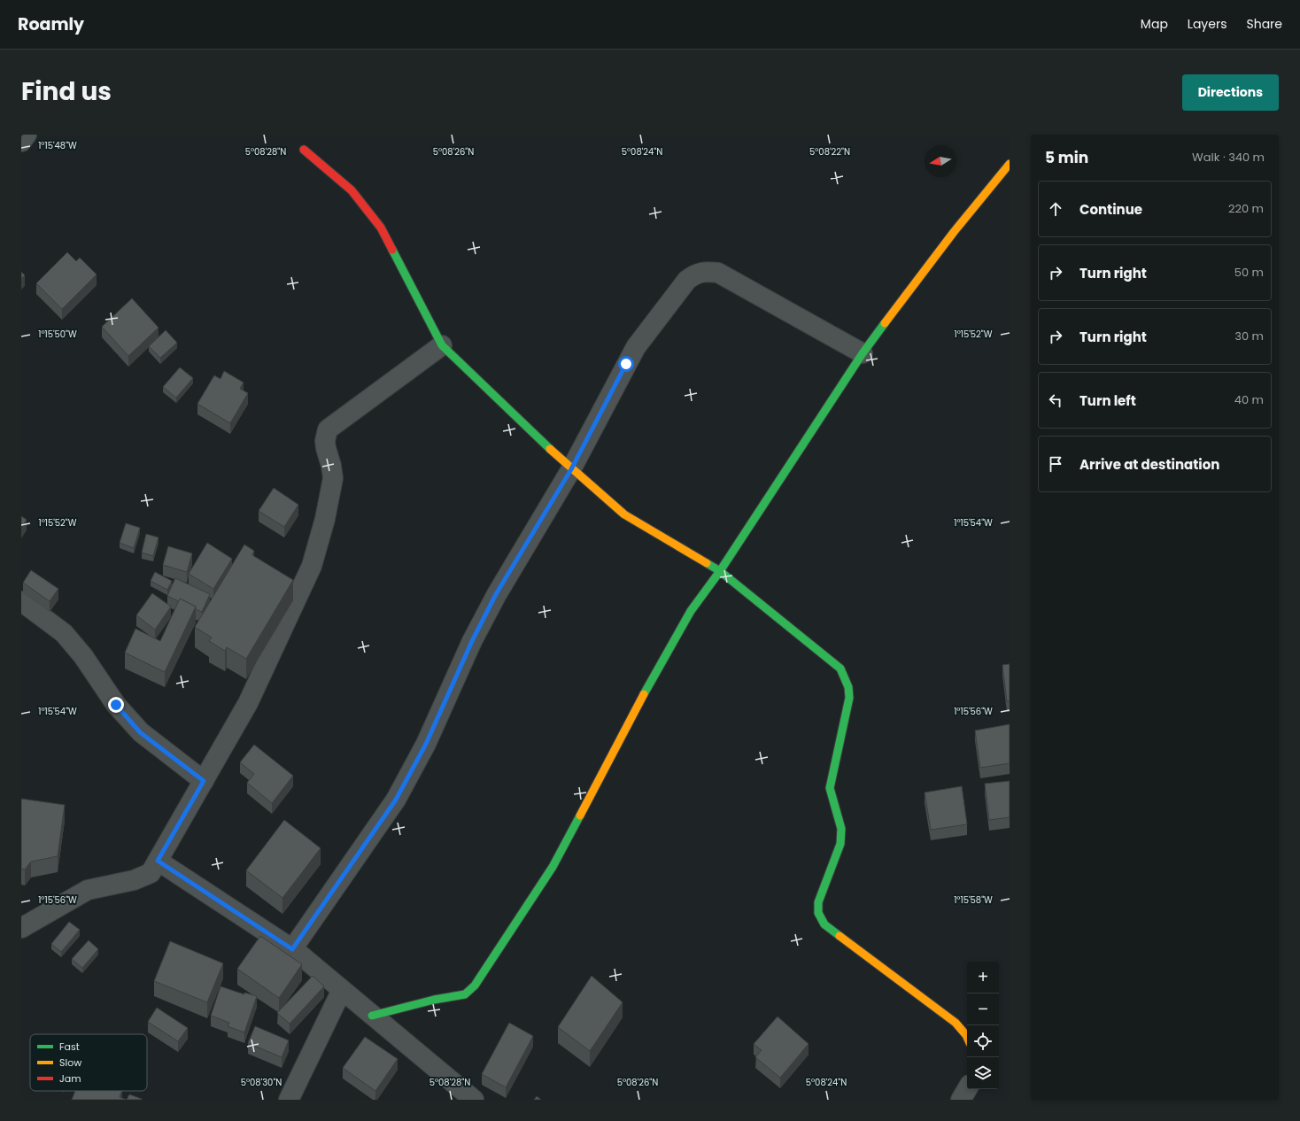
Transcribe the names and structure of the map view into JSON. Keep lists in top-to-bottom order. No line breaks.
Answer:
{"legend":["Fast","Slow","Jam"],"north":"left","page":{"header":"Roamly","nav":["Map","Layers","Share"],"title":"Find us","buttons":"Directions","heading":["5 min","Walk · 340 m"],"list":[["Continue","220 m"],["Turn right","50 m"],["Turn right","30 m"],["Turn left","40 m"],"Arrive at destination"],"map_buttons":["+","−"]},"coordinates":["1°15'48\"W","5°08'28\"N","5°08'26\"N","5°08'24\"N","5°08'22\"N","1°15'52\"W","1°15'50\"W","1°15'54\"W","1°15'56\"W","1°15'58\"W","5°08'30\"N"]}
